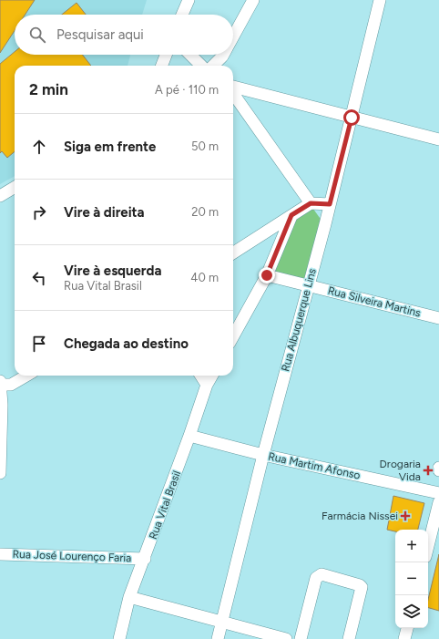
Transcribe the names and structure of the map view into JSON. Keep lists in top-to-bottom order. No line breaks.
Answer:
{"streets":{"street":["Rua Silveira Martins","Rua Albuquerque Lins","Rua Martim Afonso","Rua Vital Brasil","Rua José Lourenço Faria"]},"crossings":[["Rua Silveira Martins","Rua Albuquerque Lins"],["Rua Albuquerque Lins","Rua Martim Afonso"],["Rua Martim Afonso","Rua Vital Brasil"],["Rua Vital Brasil","Rua José Lourenço Faria"]],"places":{"health":["Drogaria Vida","Farmácia Nissei"]},"page":{"search":"Pesquisar aqui","heading":["2 min","A pé · 110 m"],"list":[["Siga em frente","50 m"],["Vire à direita","20 m"],["Vire à esquerda","Rua Vital Brasil","40 m"],"Chegada ao destino"],"map_buttons":["+","−"]}}
